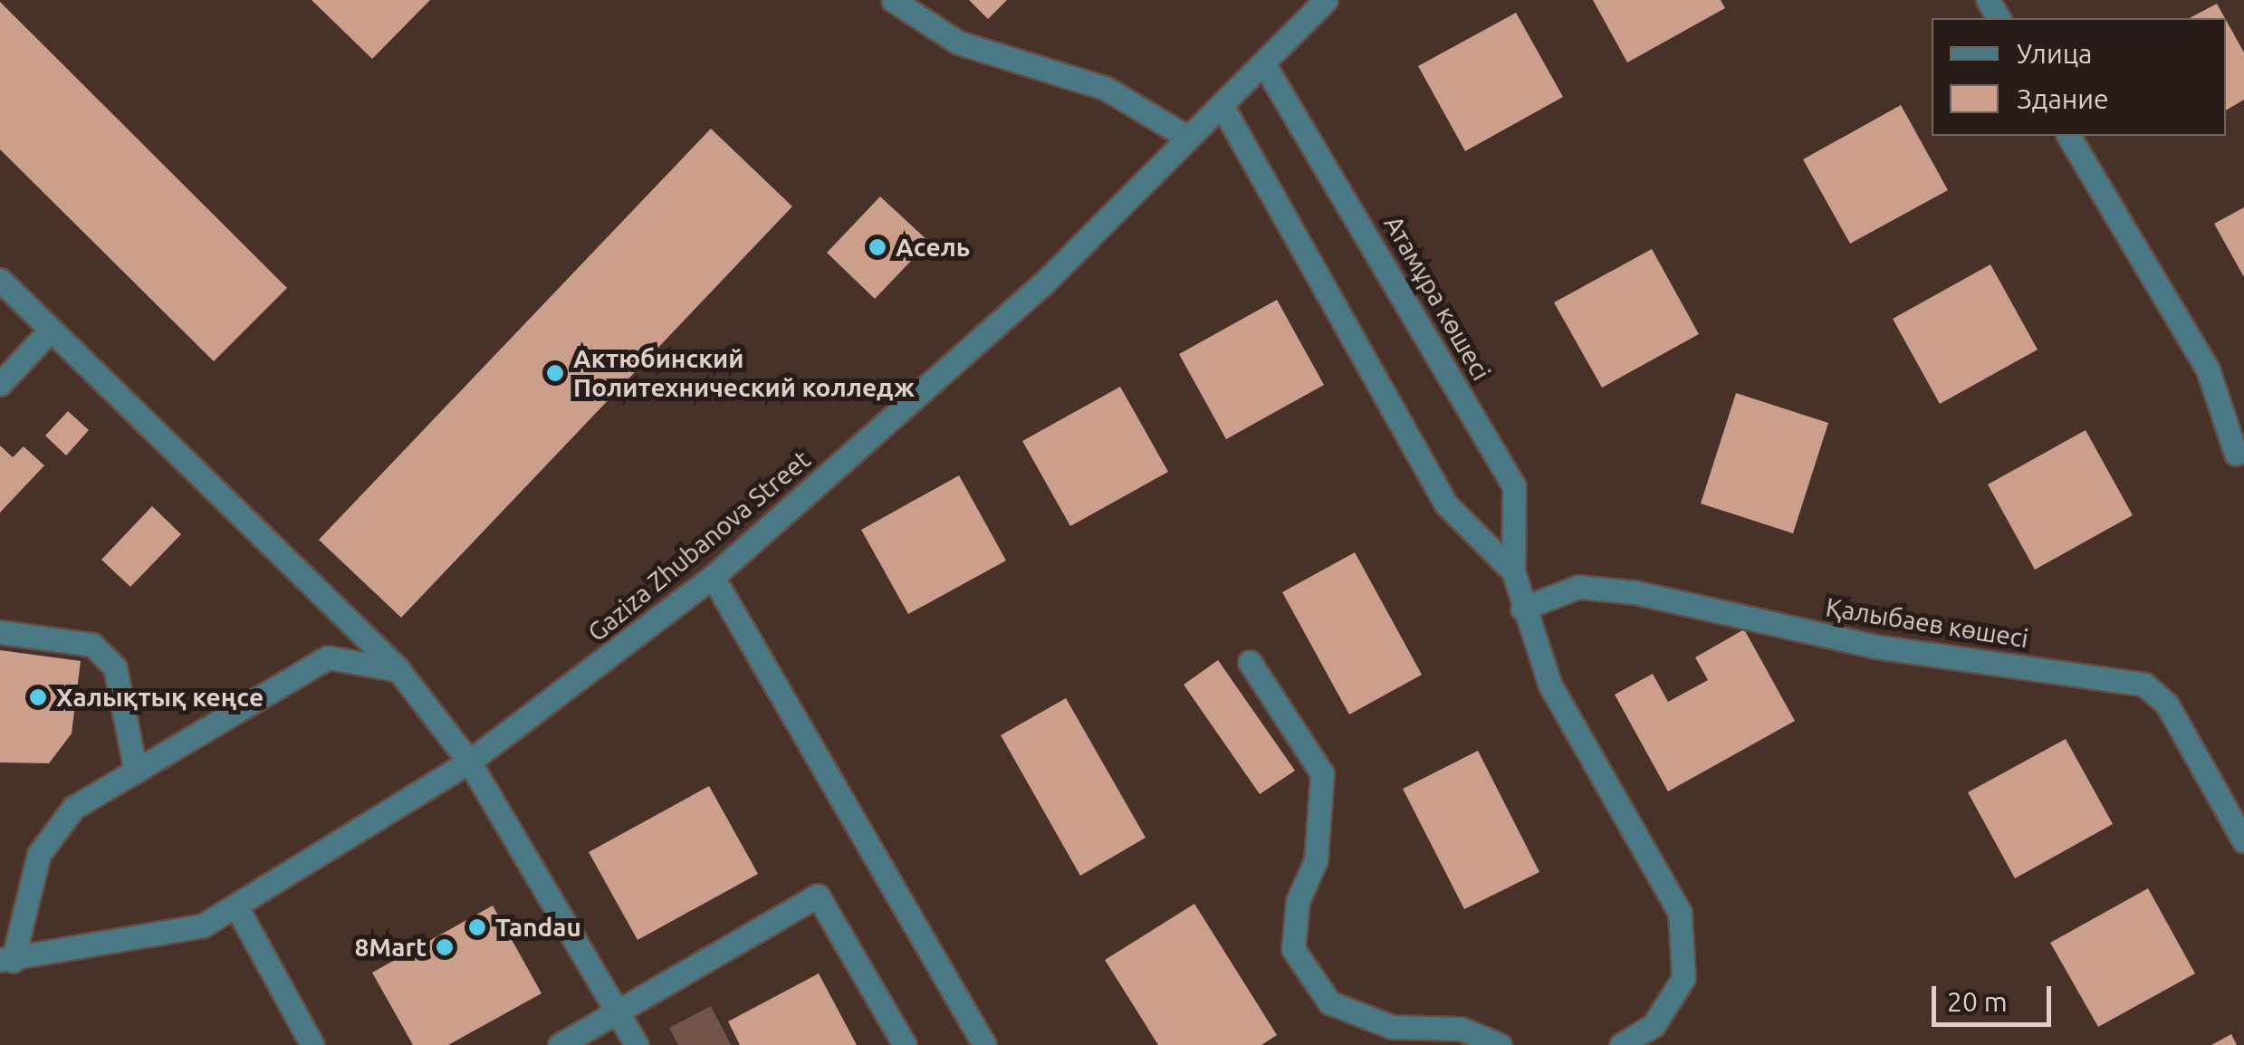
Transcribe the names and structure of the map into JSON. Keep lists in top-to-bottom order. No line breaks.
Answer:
{"streets":{"street":["Атамұра көшесі","Gaziza Zhubanova Street","Қалыбаев көшесі"]},"crossings":[["Атамұра көшесі","Gaziza Zhubanova Street"],["Атамұра көшесі","Қалыбаев көшесі"]],"places":["Асель","Актюбинский Политехнический колледж","Халықтық кеңсе","Tandau","8Mart"],"legend":["Улица","Здание"],"scale_bar":"20 m"}
